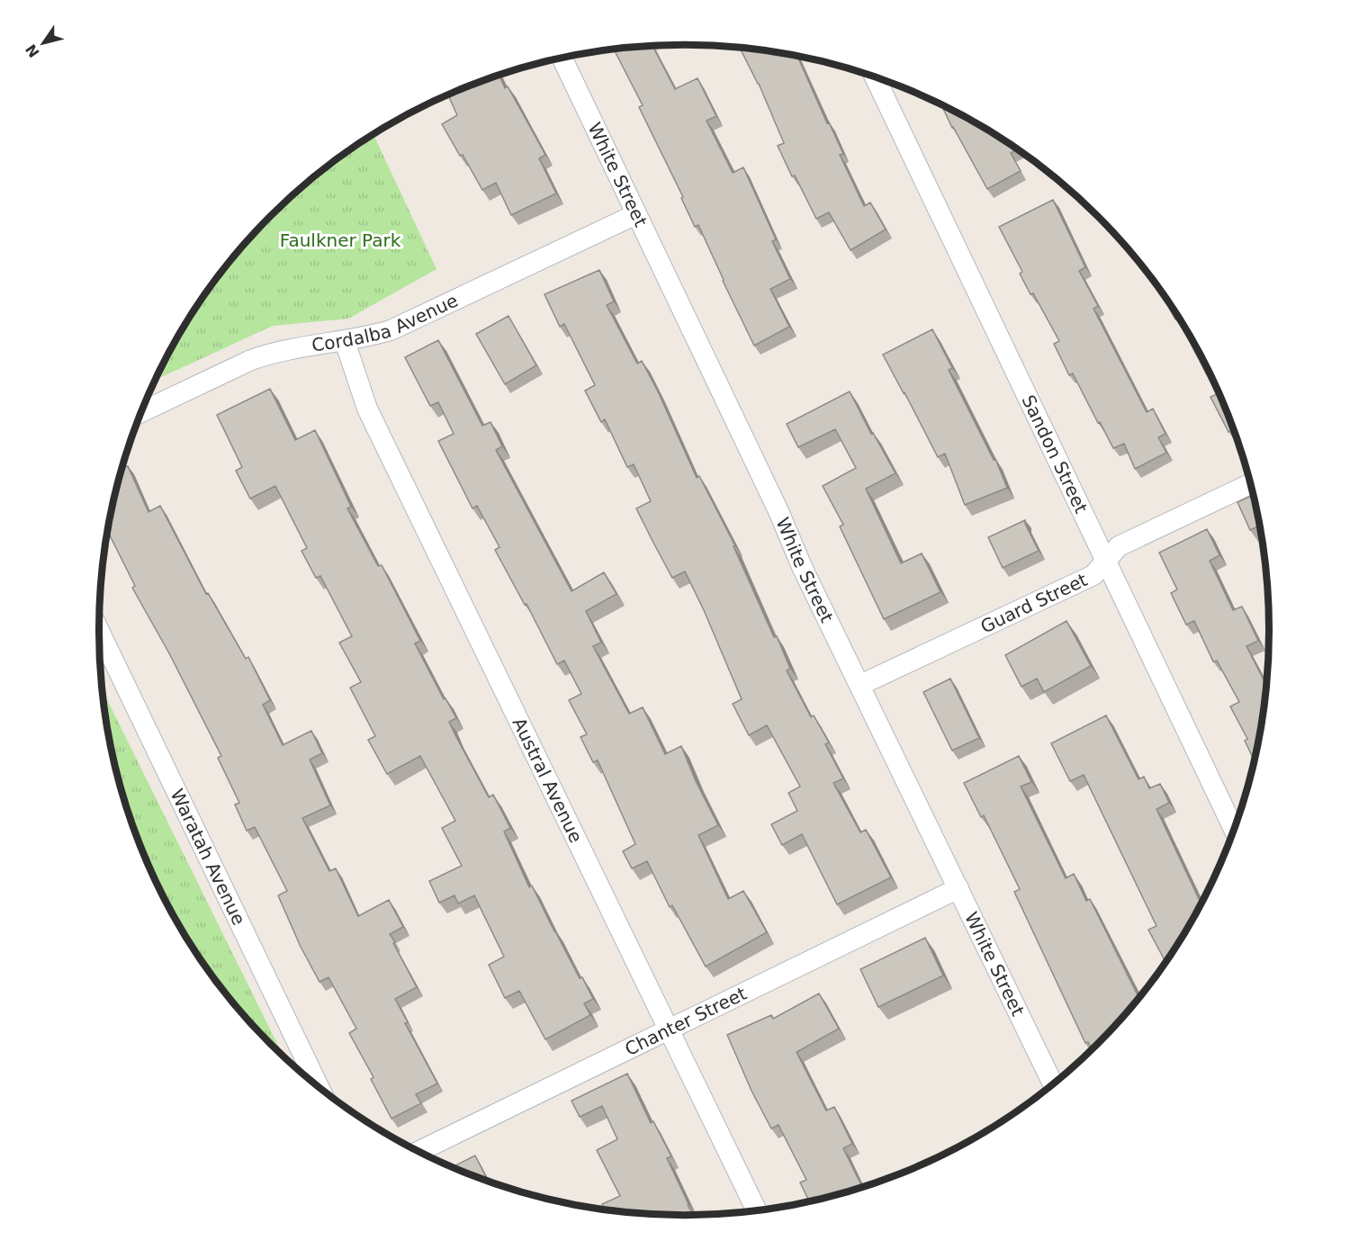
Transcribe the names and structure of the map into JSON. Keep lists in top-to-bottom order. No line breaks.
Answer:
{"streets":{"street":["White Street","Cordalba Avenue","Sandon Street","Guard Street","Austral Avenue","Waratah Avenue","Chanter Street"]},"crossings":[["White Street","Cordalba Avenue"],["White Street","Guard Street"],["White Street","Chanter Street"],["Cordalba Avenue","Austral Avenue"],["Sandon Street","Guard Street"],["Austral Avenue","Chanter Street"]],"parks":["Faulkner Park"],"north":"bottom left"}
